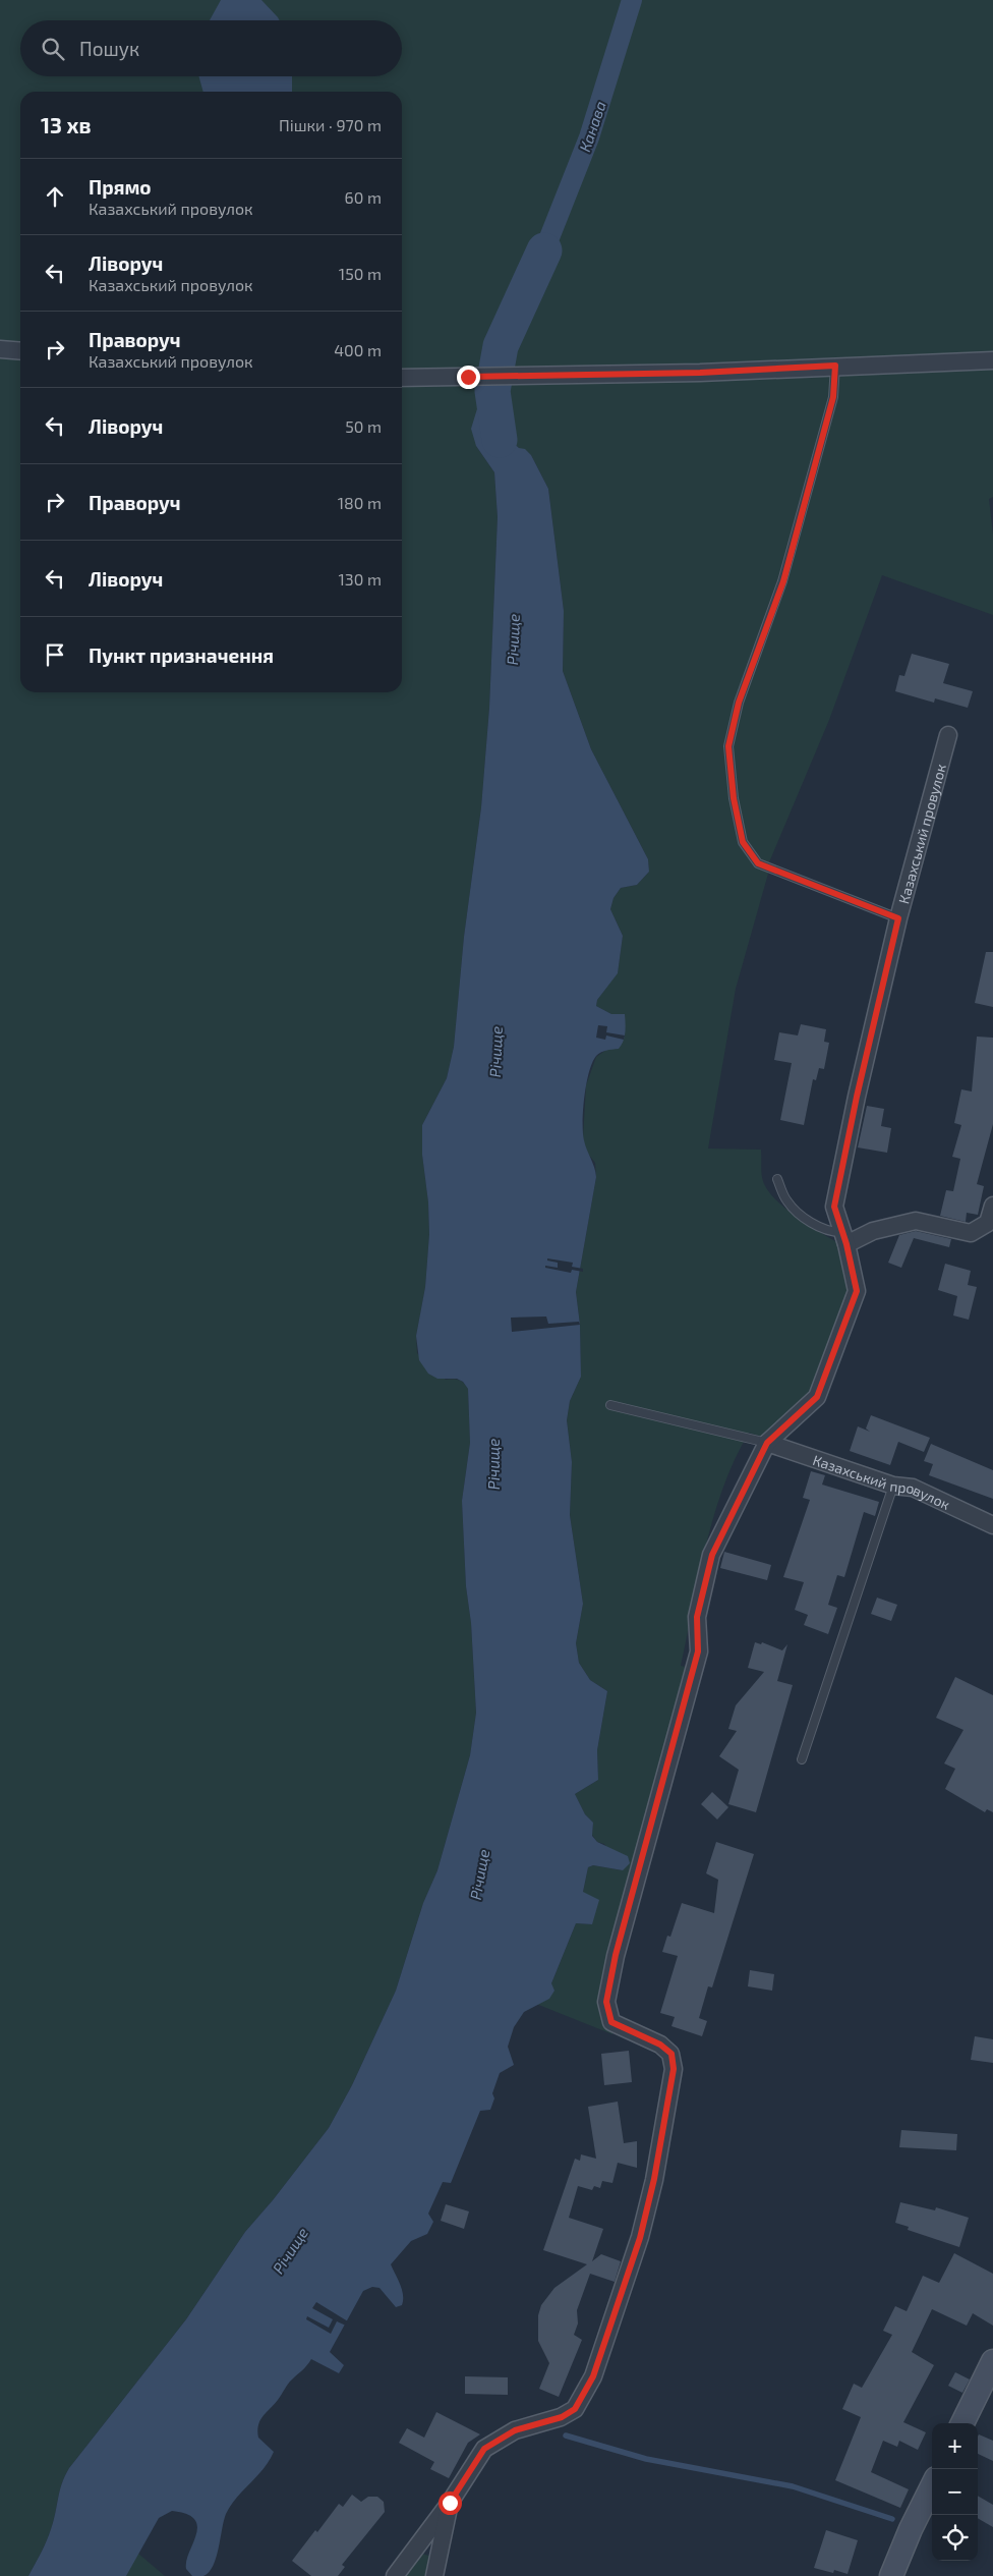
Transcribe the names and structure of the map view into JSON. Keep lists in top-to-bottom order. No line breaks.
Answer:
{"streets":{"street":["Казахський провулок"]},"water":["Канава","Річище"],"page":{"search":"Пошук","heading":["13 хв","Пішки · 970 m"],"list":[["Прямо","Казахський провулок","60 m"],["Ліворуч","Казахський провулок","150 m"],["Праворуч","Казахський провулок","400 m"],["Ліворуч","50 m"],["Праворуч","180 m"],["Ліворуч","130 m"],"Пункт призначення"],"map_buttons":["+","−"]}}
